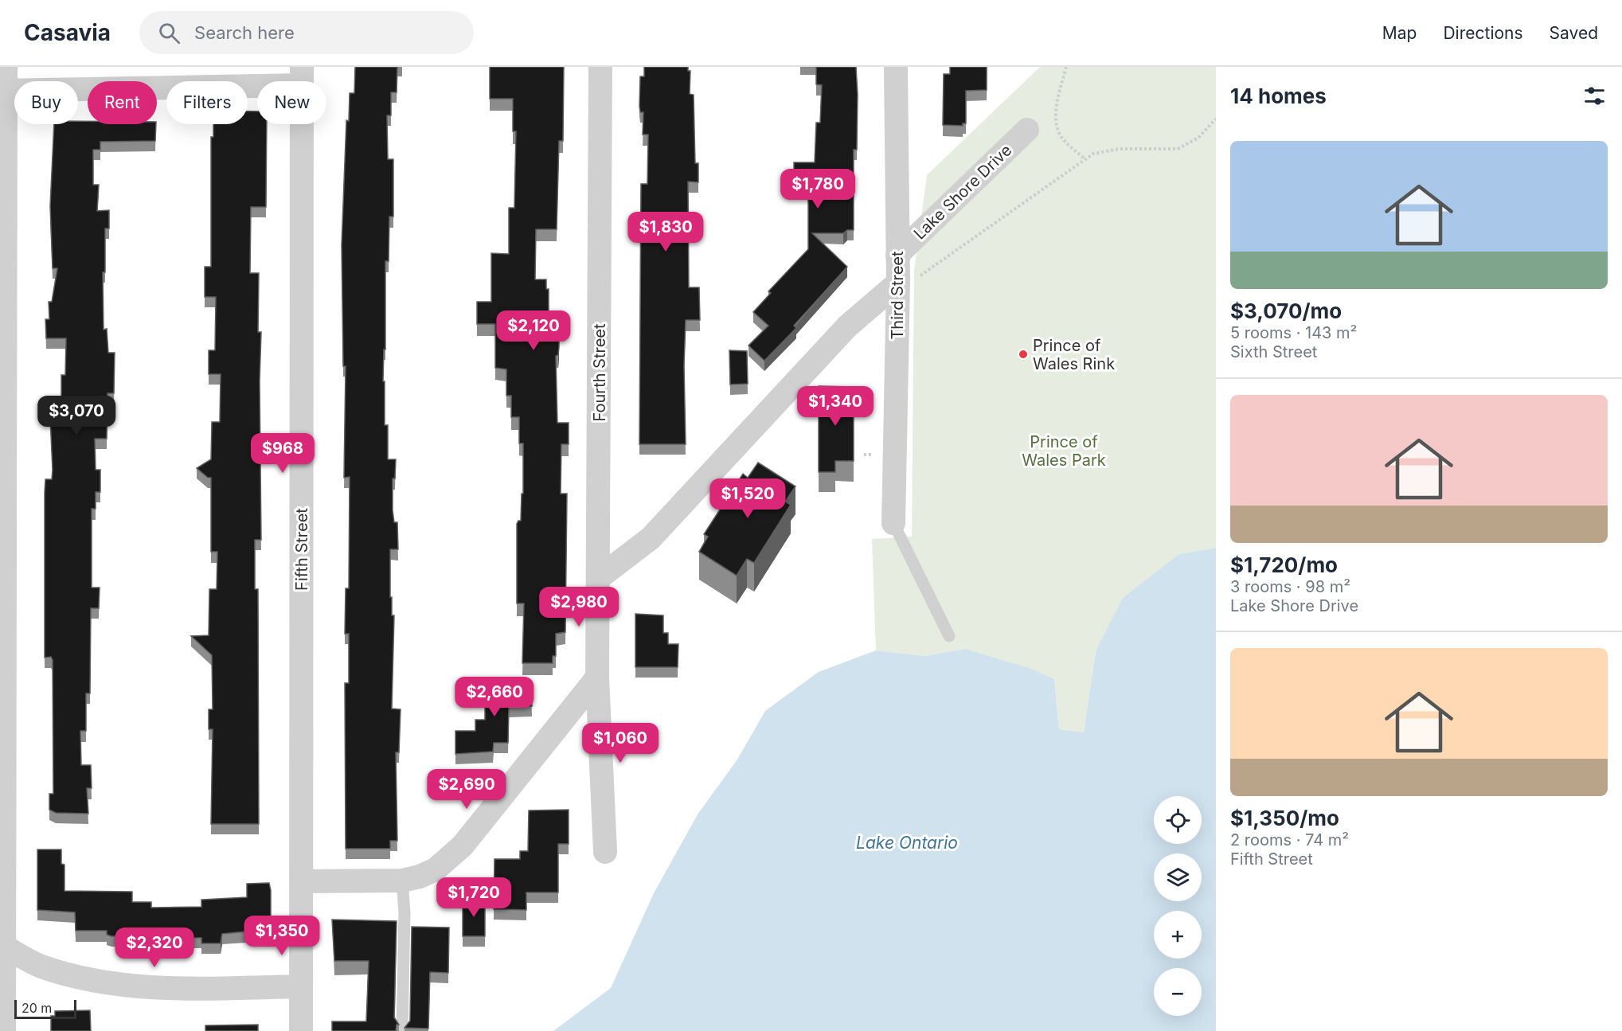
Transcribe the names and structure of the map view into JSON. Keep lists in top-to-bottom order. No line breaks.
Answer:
{"streets":{"street":["Lake Shore Drive","Third Street","Fourth Street","Fifth Street"]},"crossings":[["Lake Shore Drive","Third Street"]],"water":["Lake Ontario"],"parks":["Prince of Wales Park"],"places":["Prince of Wales Rink"],"scale_bar":"20 m","page":{"header":"Casavia","search":"Search here","nav":["Map","Directions","Saved"],"heading":"14 homes","chip":["Buy","Rent","Filters","New"],"list":[{"name":"$3,070/mo","note":"5 rooms · 143 m² · Sixth Street"},{"name":"$1,720/mo","note":"3 rooms · 98 m² · Lake Shore Drive"},{"name":"$1,350/mo","note":"2 rooms · 74 m² · Fifth Street"}],"price":["$1,780","$1,830","$2,120","$1,340","$3,070","$968","$1,520","$2,980","$2,660","$1,060","$2,690","$1,720","$1,350","$2,320"],"map_buttons":["+","−"],"scale":"20 m"}}
